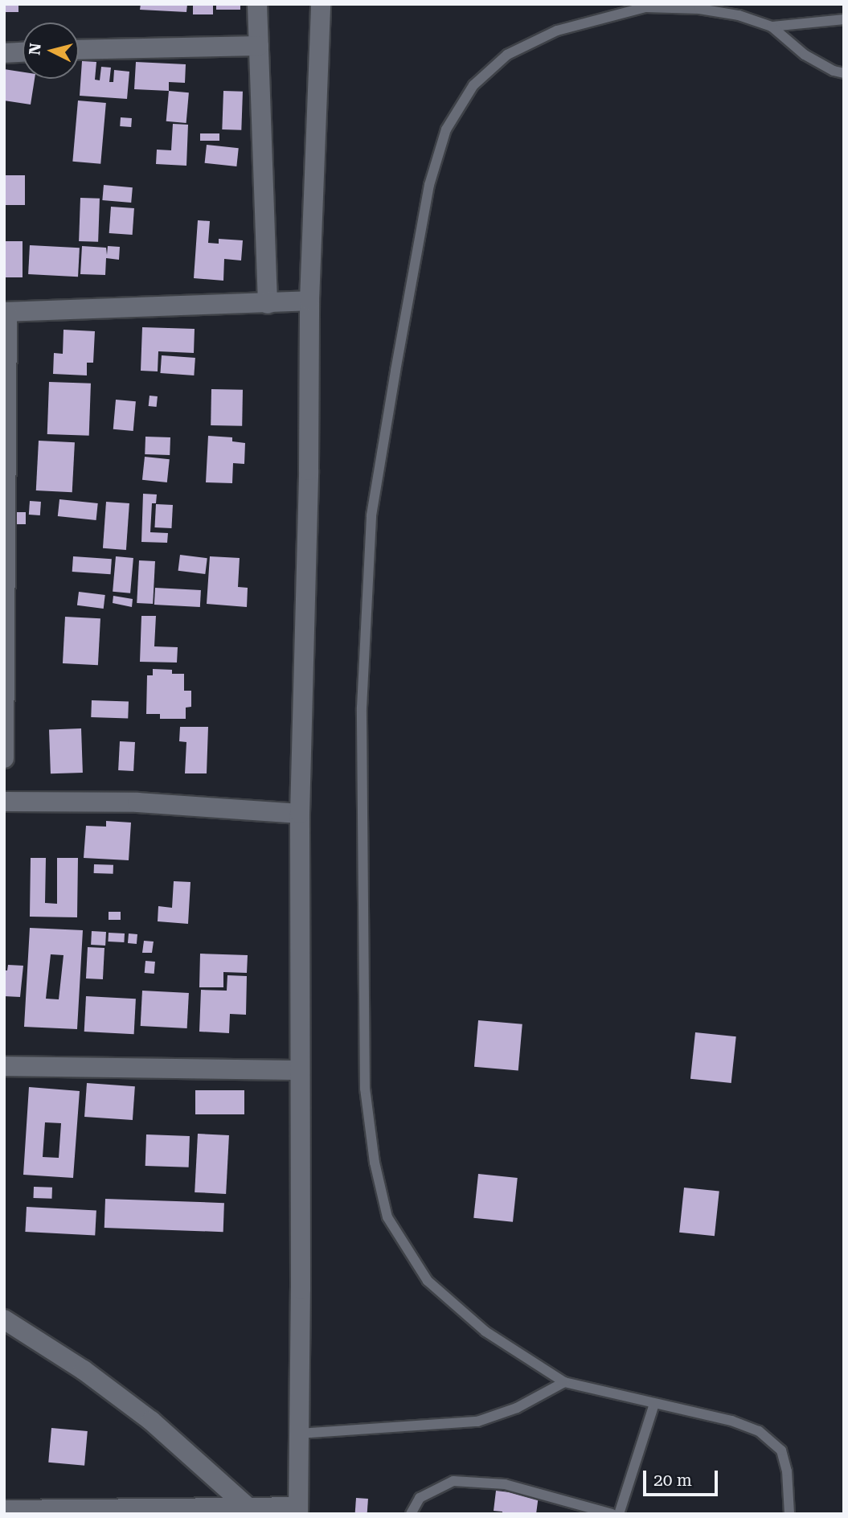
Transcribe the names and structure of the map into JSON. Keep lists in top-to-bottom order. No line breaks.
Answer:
{"scale_bar":"20 m","north":"left"}
